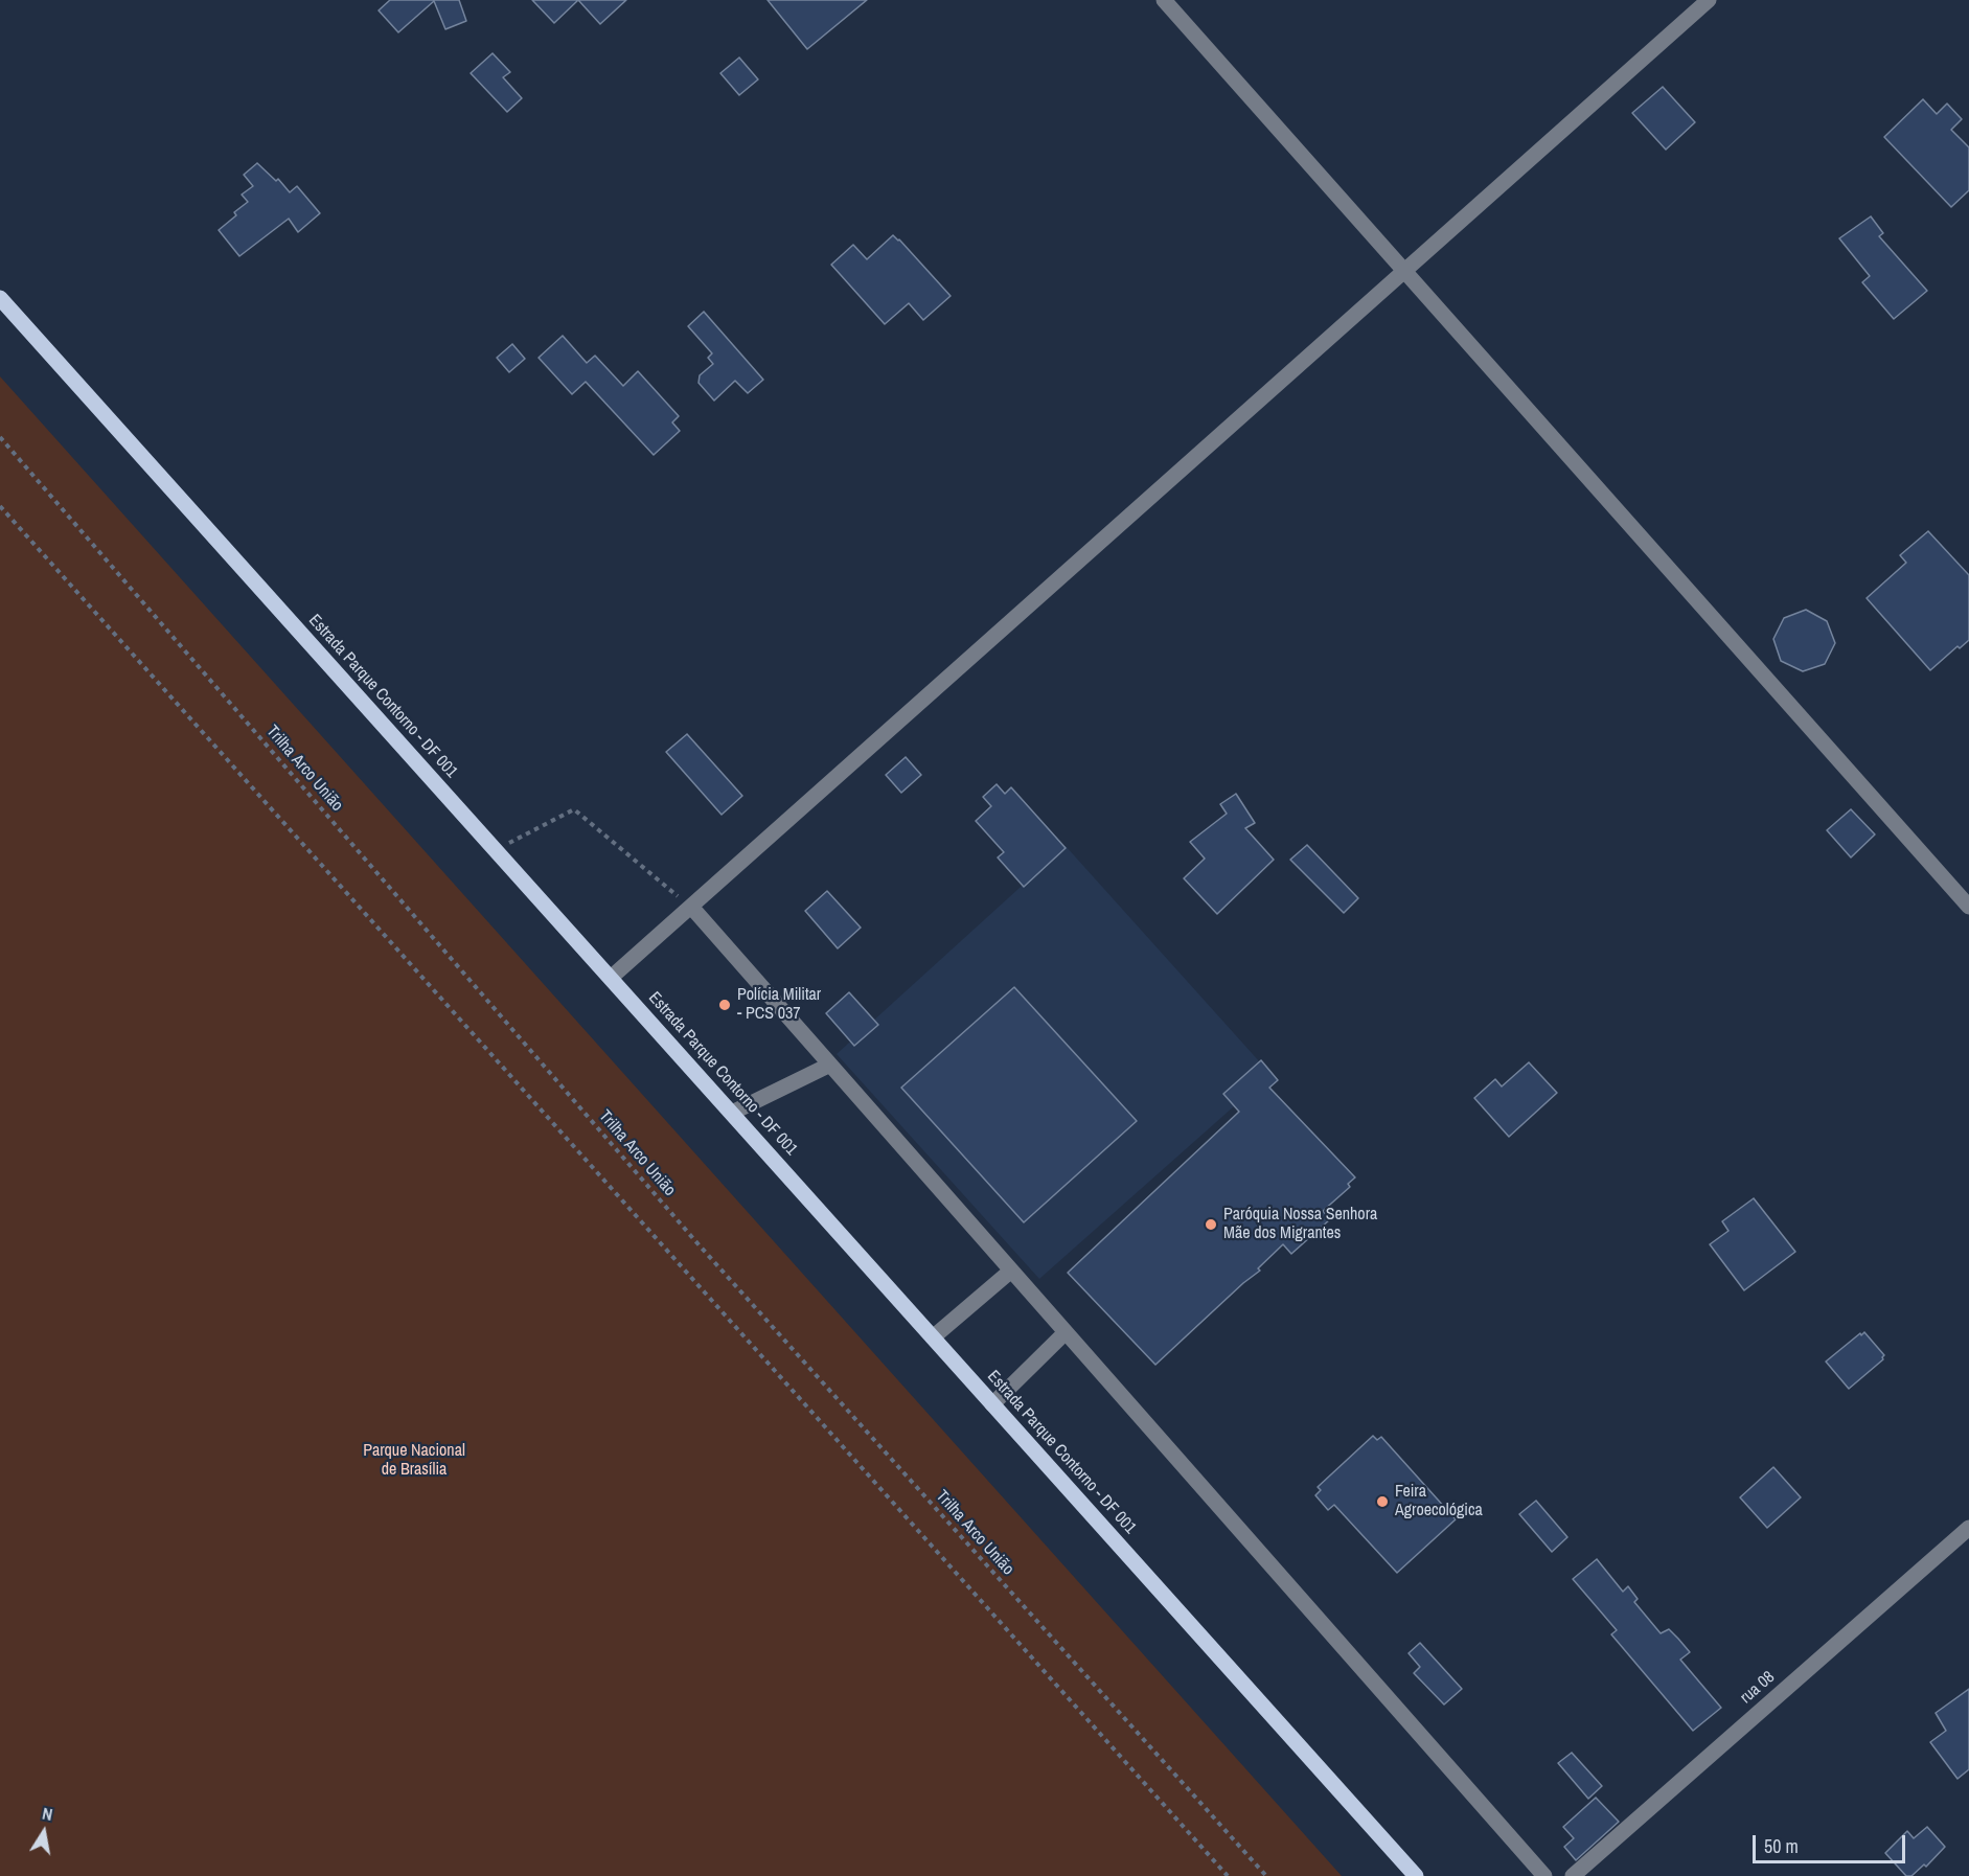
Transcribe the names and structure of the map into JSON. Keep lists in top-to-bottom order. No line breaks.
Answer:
{"streets":{"main road":["Estrada Parque Contorno - DF 001"],"street":["rua 08"],"path":["Trilha Arco União"]},"parks":["Parque Nacional de Brasília"],"places":["Polícia Militar - PCS 037","Paróquia Nossa Senhora Mãe dos Migrantes","Feira Agroecológica"],"scale_bar":"50 m","north":"top"}
